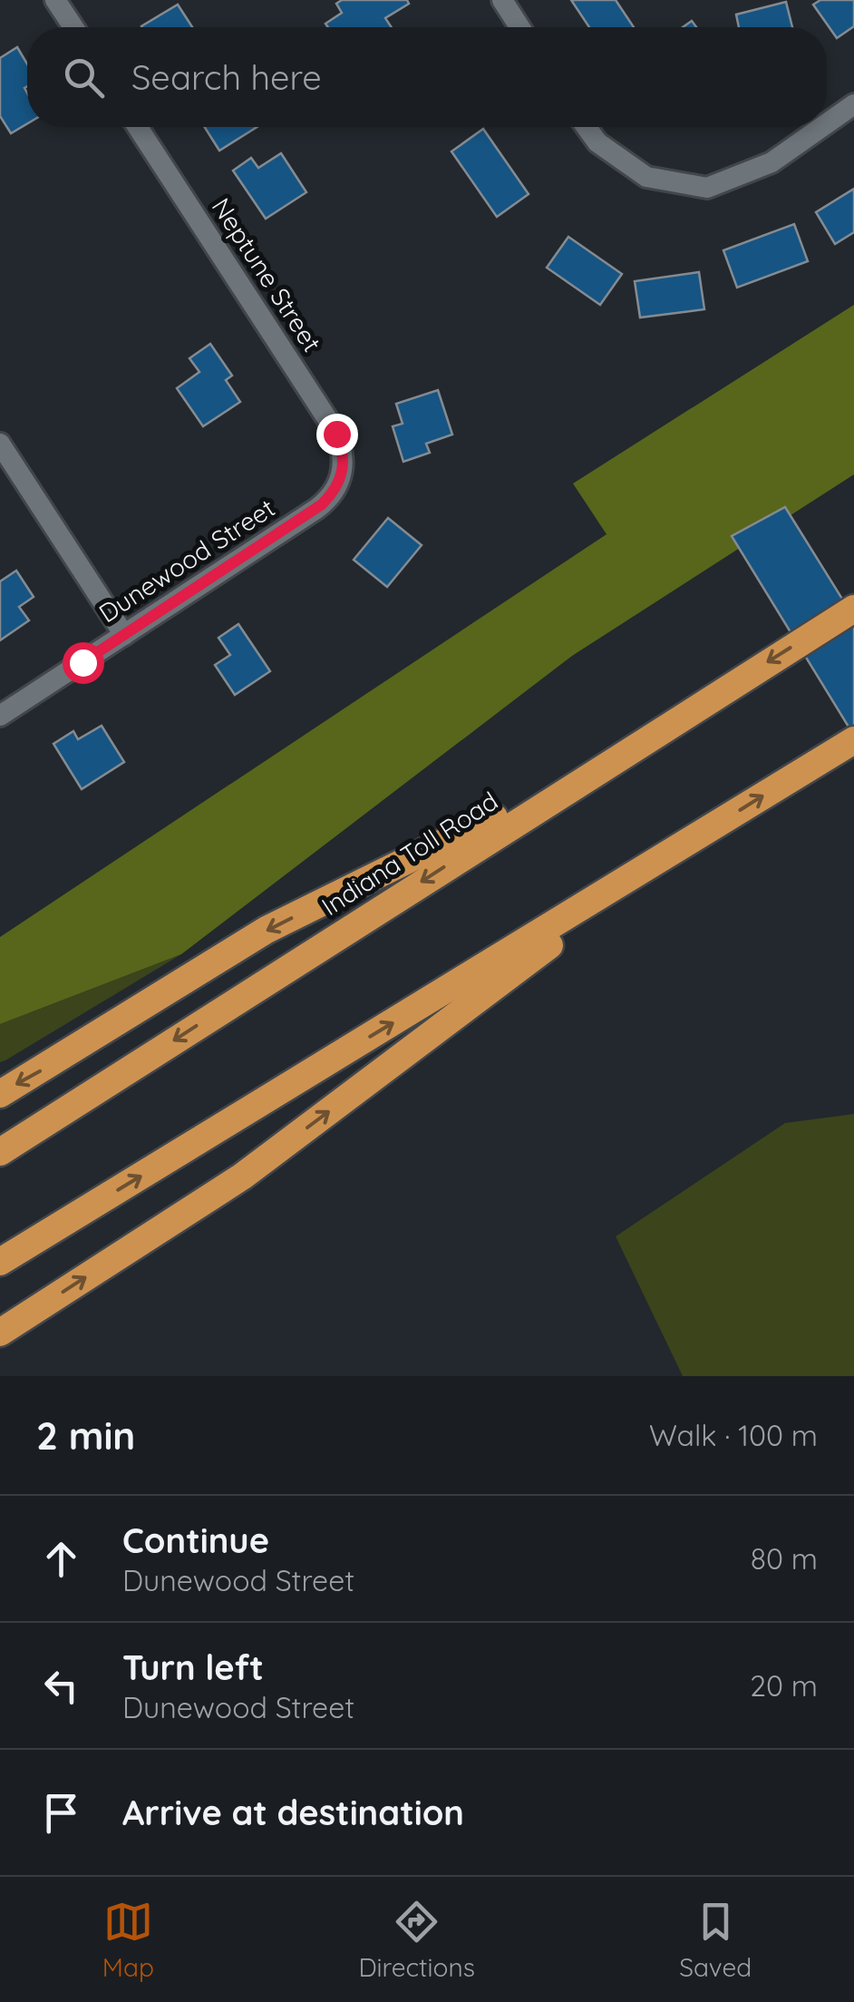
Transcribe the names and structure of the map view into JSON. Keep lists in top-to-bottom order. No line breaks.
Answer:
{"streets":{"highway":["Indiana Toll Road"],"street":["Neptune Street","Dunewood Street"]},"crossings":[["Neptune Street","Dunewood Street"]],"page":{"search":"Search here","heading":["2 min","Walk · 100 m"],"list":[["Continue","Dunewood Street","80 m"],["Turn left","Dunewood Street","20 m"],"Arrive at destination"],"nav":["Map","Directions","Saved"]}}
